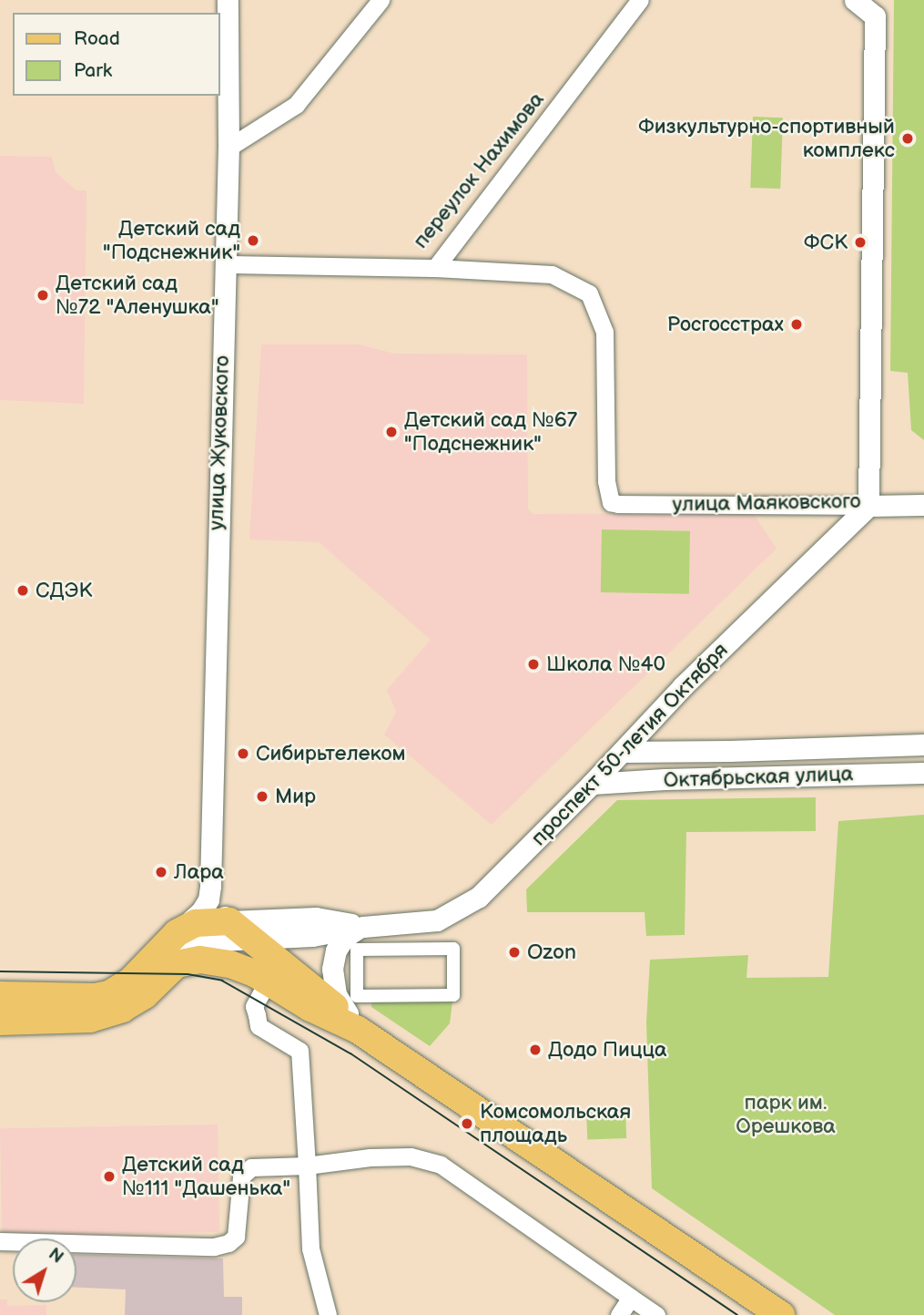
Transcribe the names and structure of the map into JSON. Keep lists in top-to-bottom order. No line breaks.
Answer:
{"streets":{"street":["переулок Нахимова","улица Жуковского","улица Маяковского","проспект 50-летия Октября","Октябрьская улица"]},"crossings":[["переулок Нахимова","улица Жуковского"],["переулок Нахимова","улица Маяковского"],["улица Маяковского","проспект 50-летия Октября"],["проспект 50-летия Октября","Октябрьская улица"]],"parks":["парк им. Орешкова"],"places":["Физкультурно-спортивный комплекс","Детский сад \"Подснежник\"","ФСК","Детский сад №72 \"Аленушка\"","Росгосстрах","Детский сад №67 \"Подснежник\"","СДЭК","Школа №40","Сибирьтелеком","Мир","Лара","Ozon","Додо Пицца","Комсомольская площадь","Детский сад №111 \"Дашенька\""],"legend":["Road","Park"],"north":"top right"}
